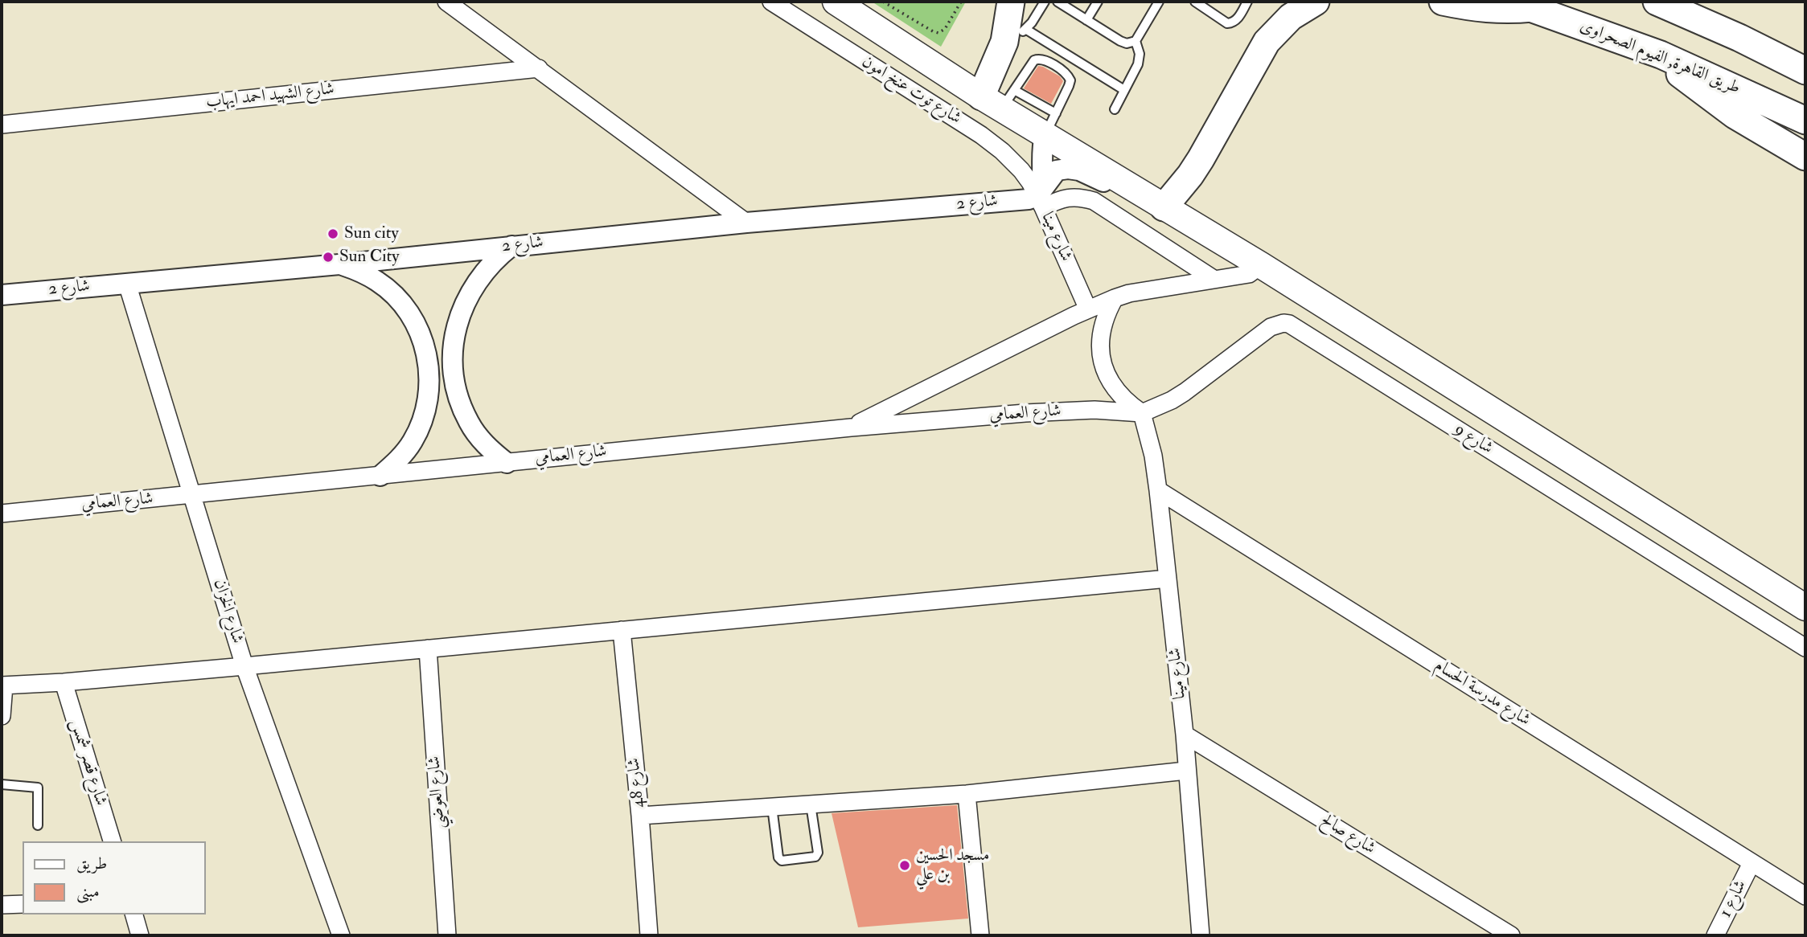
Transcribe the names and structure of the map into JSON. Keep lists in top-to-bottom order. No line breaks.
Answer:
{"streets":{"highway":["طريق القاهرة, الفيوم الصحراوى"],"street":["شارع توت عنخ امون","شارع الشهيد احمد ايهاب","شارع 2","شارع مينا","شارع العمامي","شارع 9","شارع الخزان","شارع مدرسة الحسام","شارع قصر شمس","شارع 48","شارع العوضي","شارع صالح","شارع 1"]},"crossings":[["شارع توت عنخ امون","شارع 2"],["شارع توت عنخ امون","شارع مينا"],["شارع 2","شارع مينا"],["شارع 2","شارع الخزان"],["شارع مينا","شارع العمامي"],["شارع مينا","شارع 9"],["شارع مينا","شارع مدرسة الحسام"],["شارع مينا","شارع صالح"],["شارع العمامي","شارع 9"],["شارع العمامي","شارع الخزان"],["شارع مدرسة الحسام","شارع 1"]],"places":["Sun city","Sun City","مسجد الحسين بن علي"],"legend":["طريق","مبنى"]}
